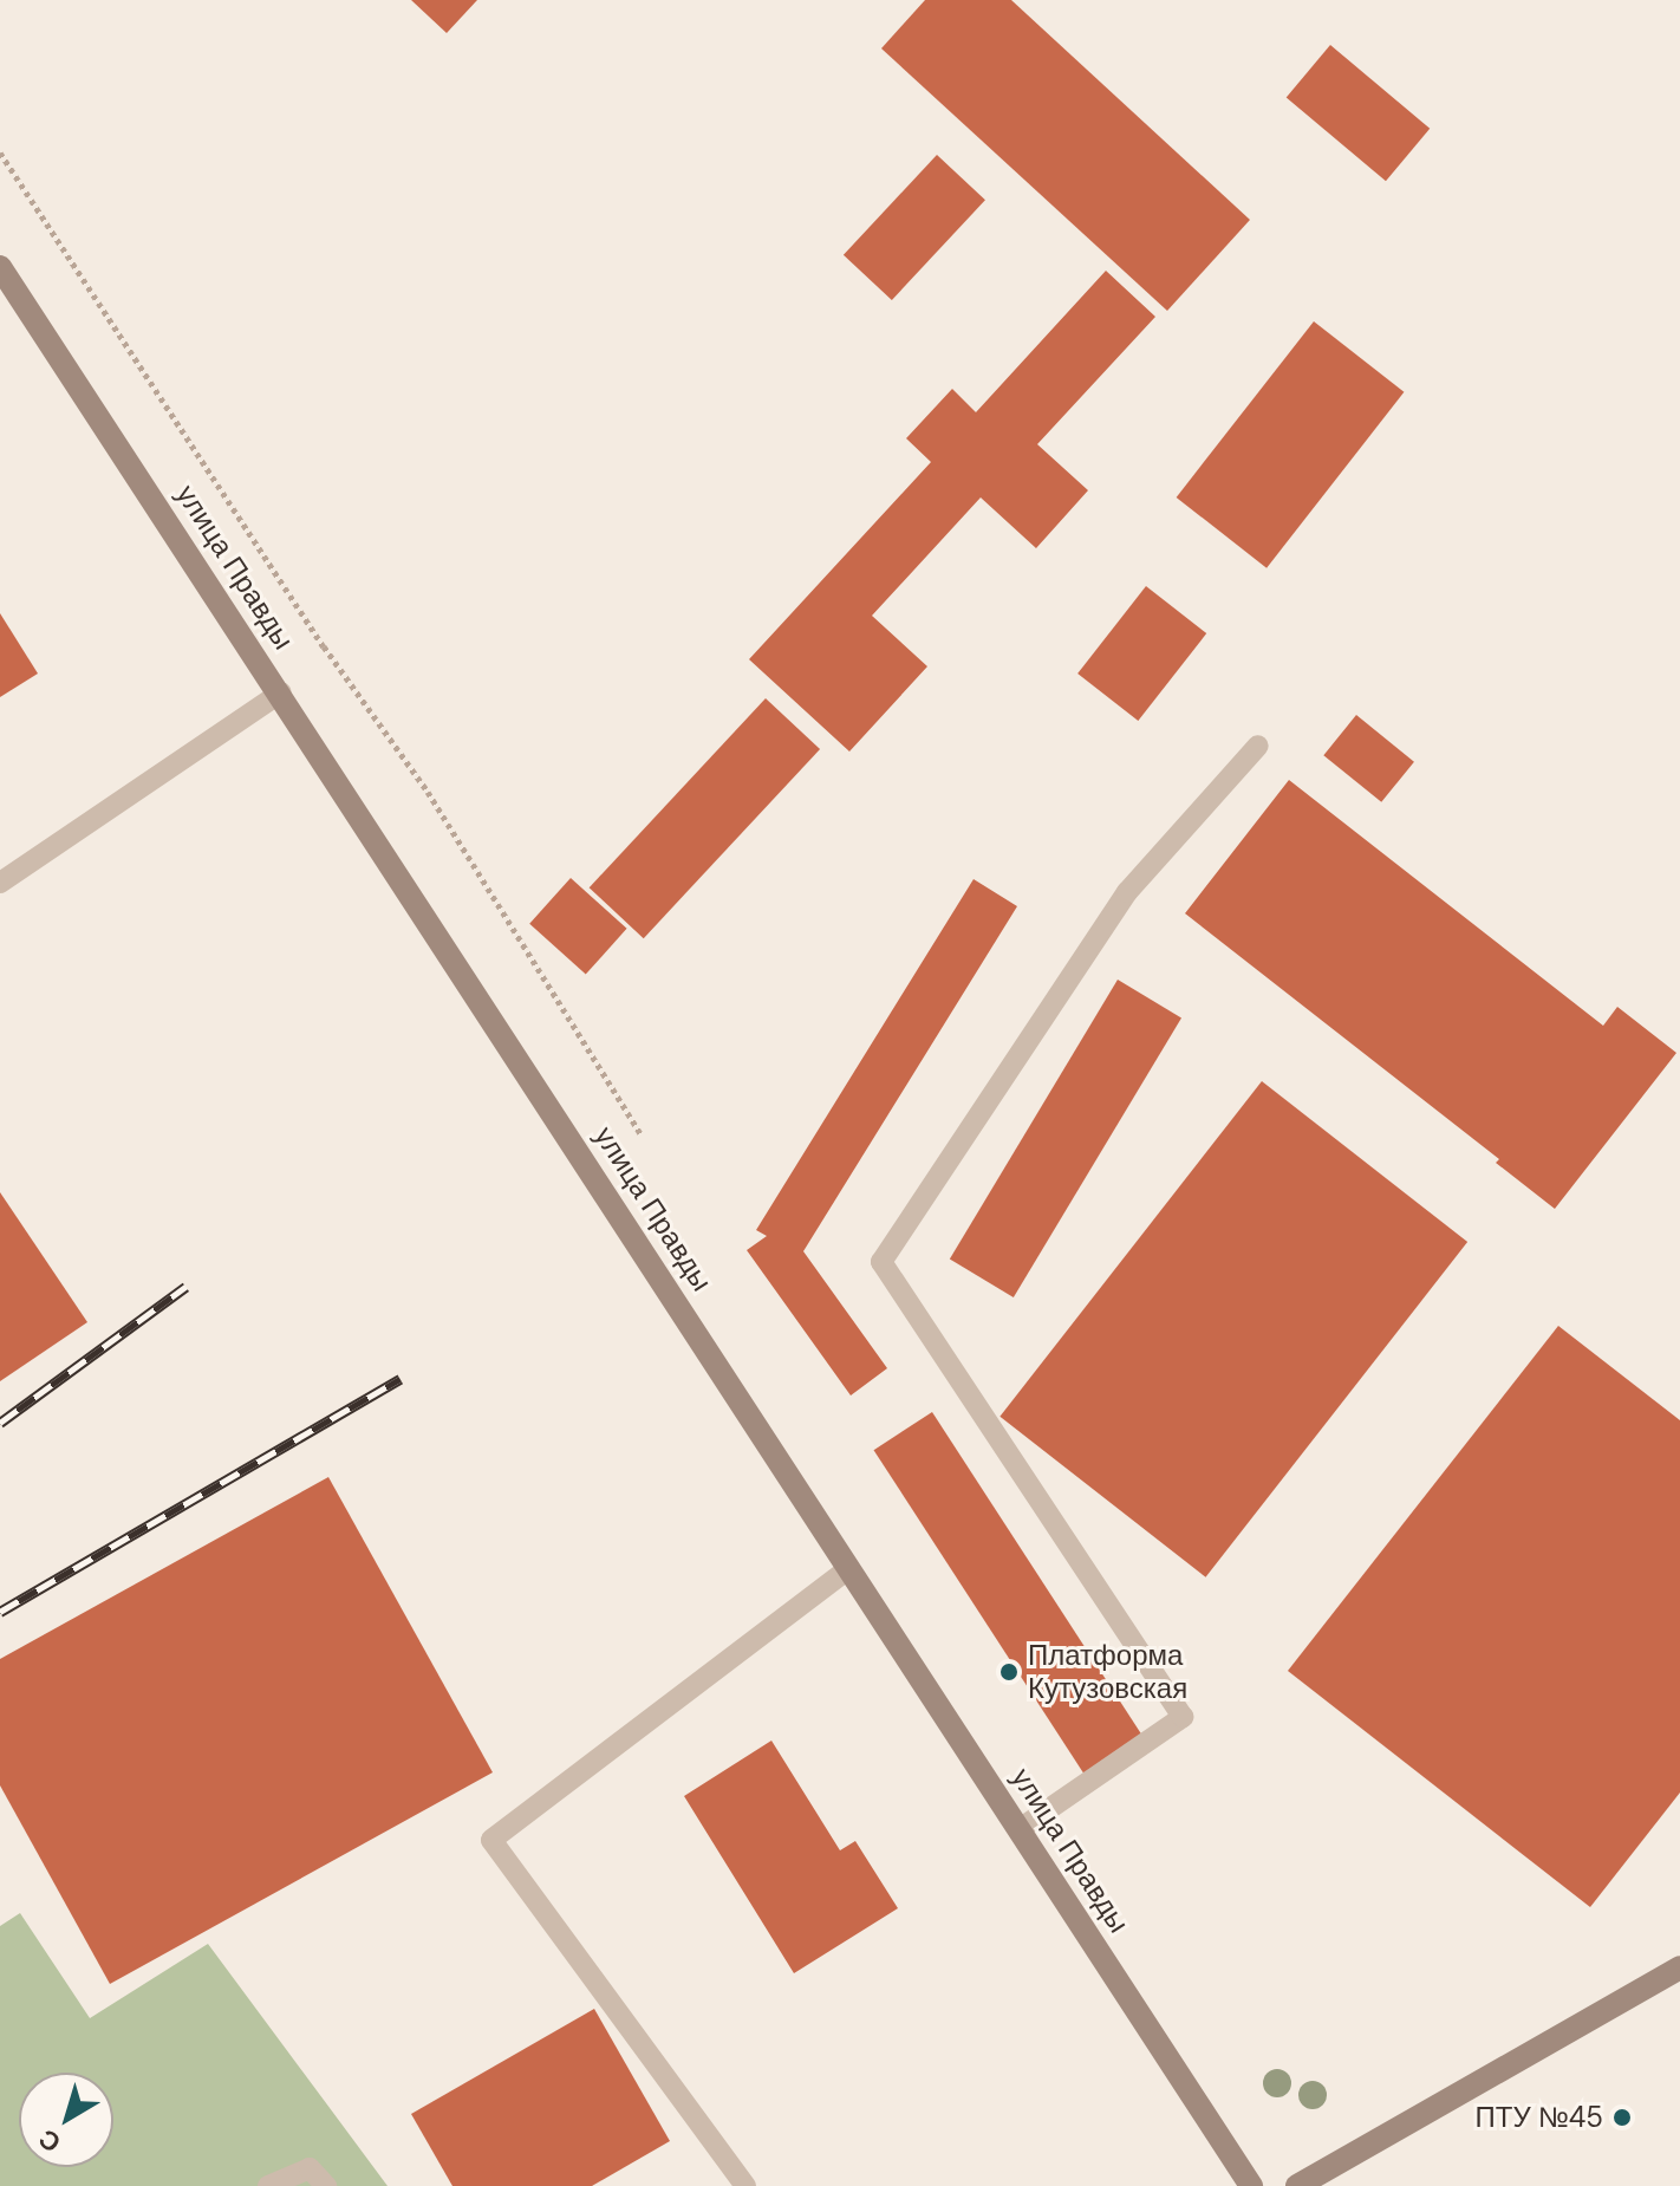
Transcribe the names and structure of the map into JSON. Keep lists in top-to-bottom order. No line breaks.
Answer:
{"streets":{"street":["улица Правды"]},"places":["Платформа Кутузовская","ПТУ №45"],"north":"bottom left"}
